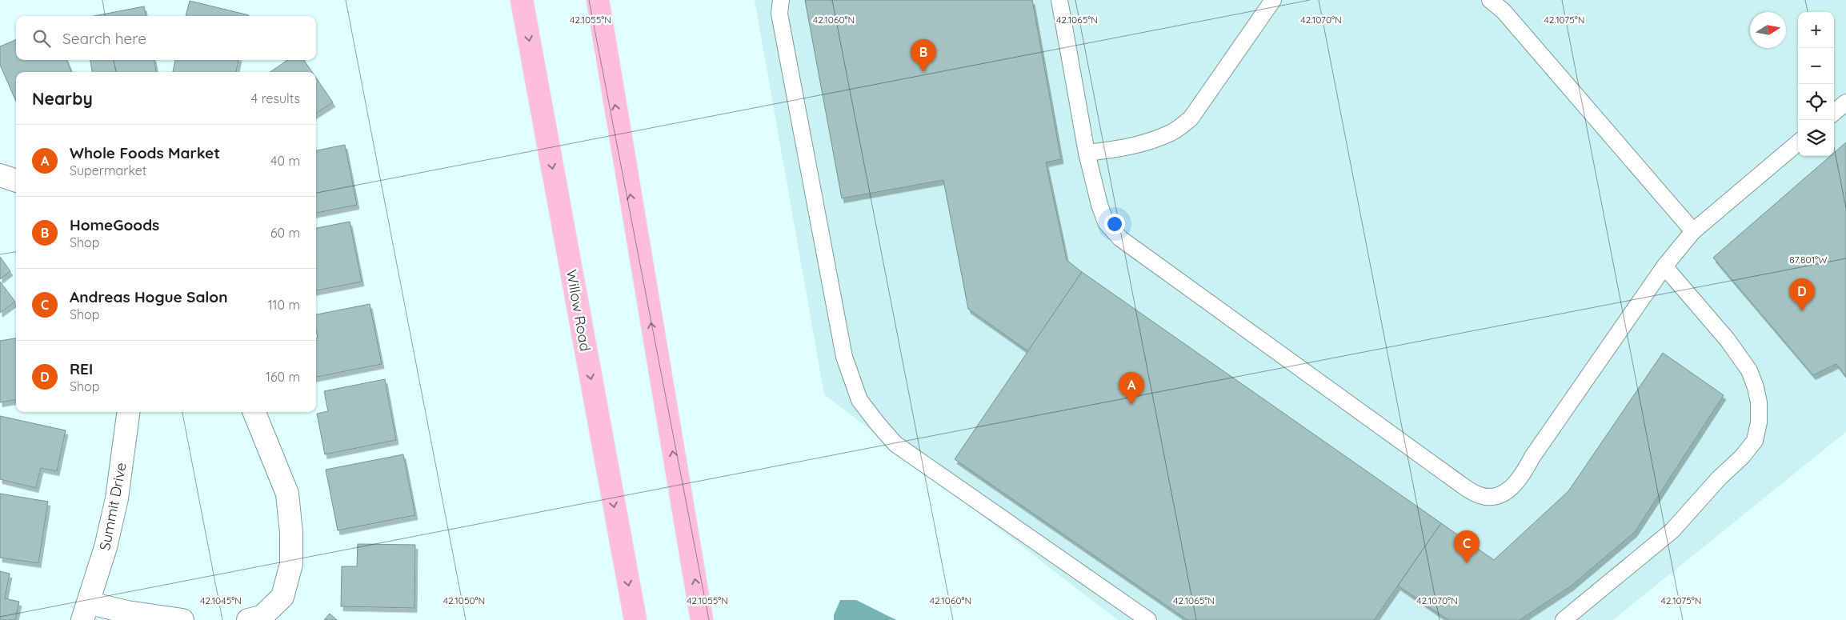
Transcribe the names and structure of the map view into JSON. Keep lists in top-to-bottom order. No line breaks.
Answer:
{"streets":{"main road":["Willow Road"],"street":["Summit Drive"]},"north":"right","page":{"map_buttons":["+","−"],"search":"Search here","pins":["B","D","A","C"],"heading":["Nearby","4 results"],"list":[{"mark":"A","name":"Whole Foods Market","note":"Supermarket","value":"40 m"},{"mark":"B","name":"HomeGoods","note":"Shop","value":"60 m"},{"mark":"C","name":"Andreas Hogue Salon","note":"Shop","value":"110 m"},{"mark":"D","name":"REI","note":"Shop","value":"160 m"}]},"coordinates":["42.1060°N","42.1065°N","42.1075°N","42.1055°N","42.1070°N","87.801°W","42.1045°N","42.1050°N"]}
